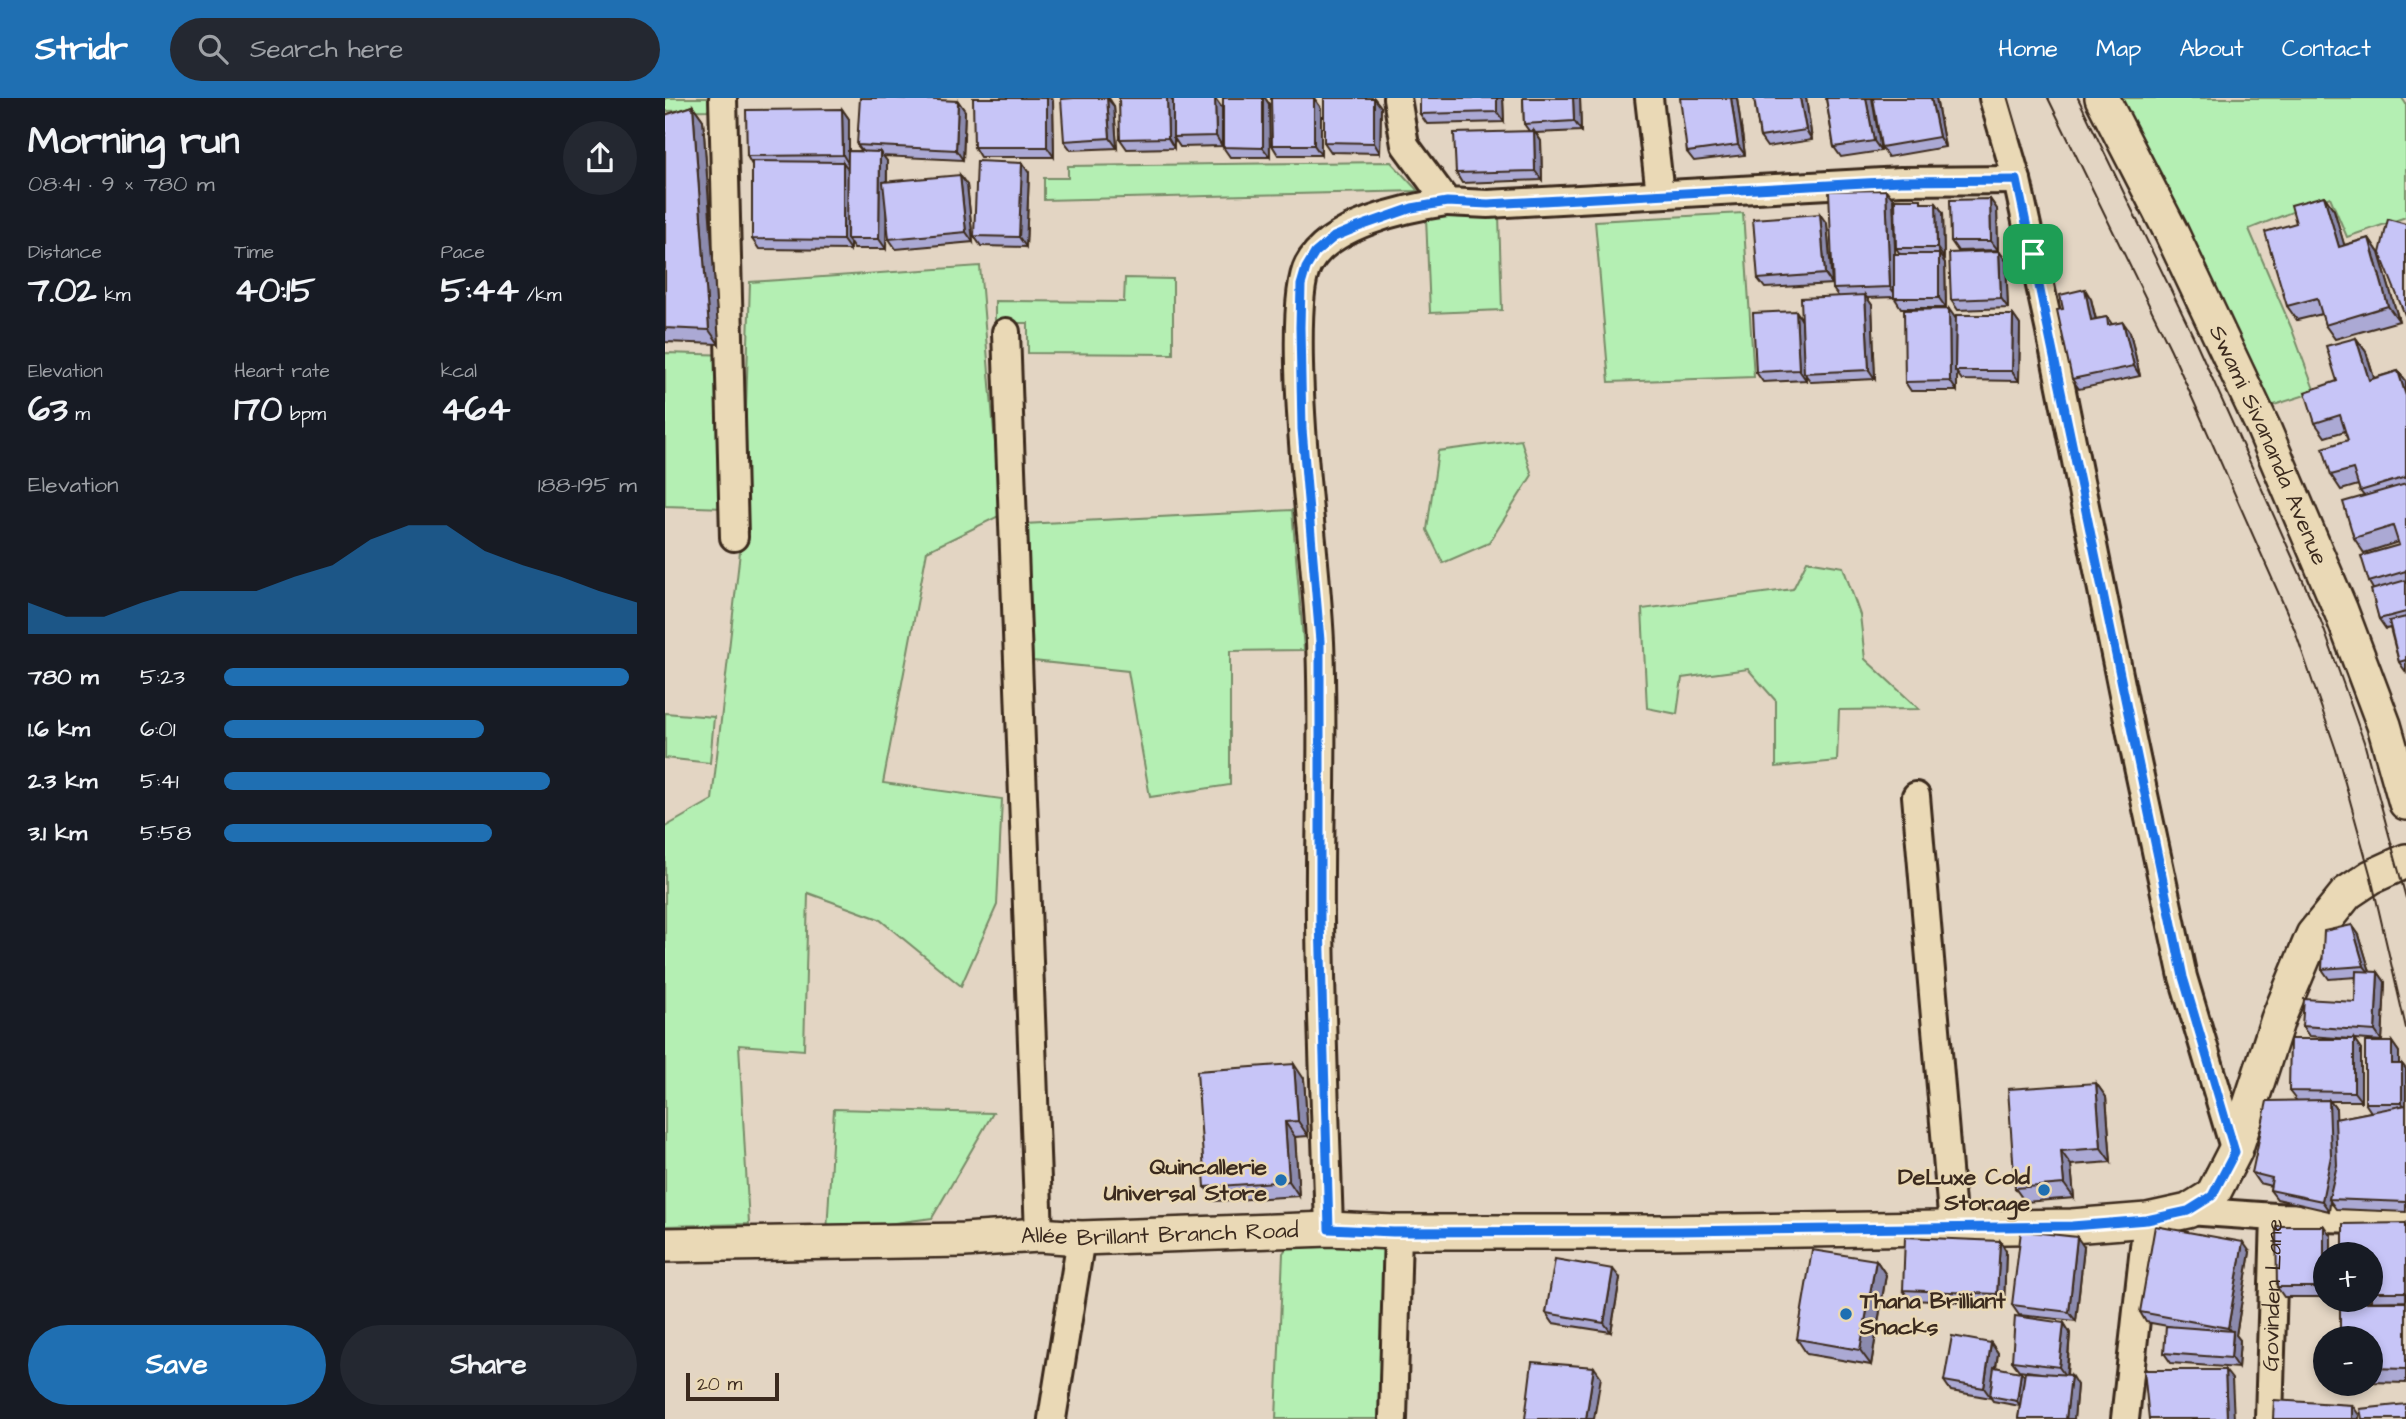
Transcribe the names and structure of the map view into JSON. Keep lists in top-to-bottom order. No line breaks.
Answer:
{"streets":{"street":["Swami Sivananda Avenue","Allée Brillant Branch Road","Govinden Lane"]},"crossings":[["Allée Brillant Branch Road","Govinden Lane"]],"places":["Quincallerie Universal Store","DeLuxe Cold Storage","Thana Brilliant Snacks"],"scale_bar":"20 m","page":{"header":"Stridr","search":"Search here","nav":["Home","Map","About","Contact"],"heading":["Morning run","08:41 · 9 × 780 m"],"stats":[["Distance","7.02 km"],["Time","40:15"],["Pace","5:44 /km"],["Elevation","63 m"],["Heart rate","170 bpm"],["kcal","464"]],"chart":["Elevation","188–195 m"],"list":[{"name":"780 m","note":"5:23"},{"name":"1.6 km","note":"6:01"},{"name":"2.3 km","note":"5:41"},{"name":"3.1 km","note":"5:58"}],"map_buttons":["+","−"],"buttons":["Save","Share"],"scale":"20 m"}}
